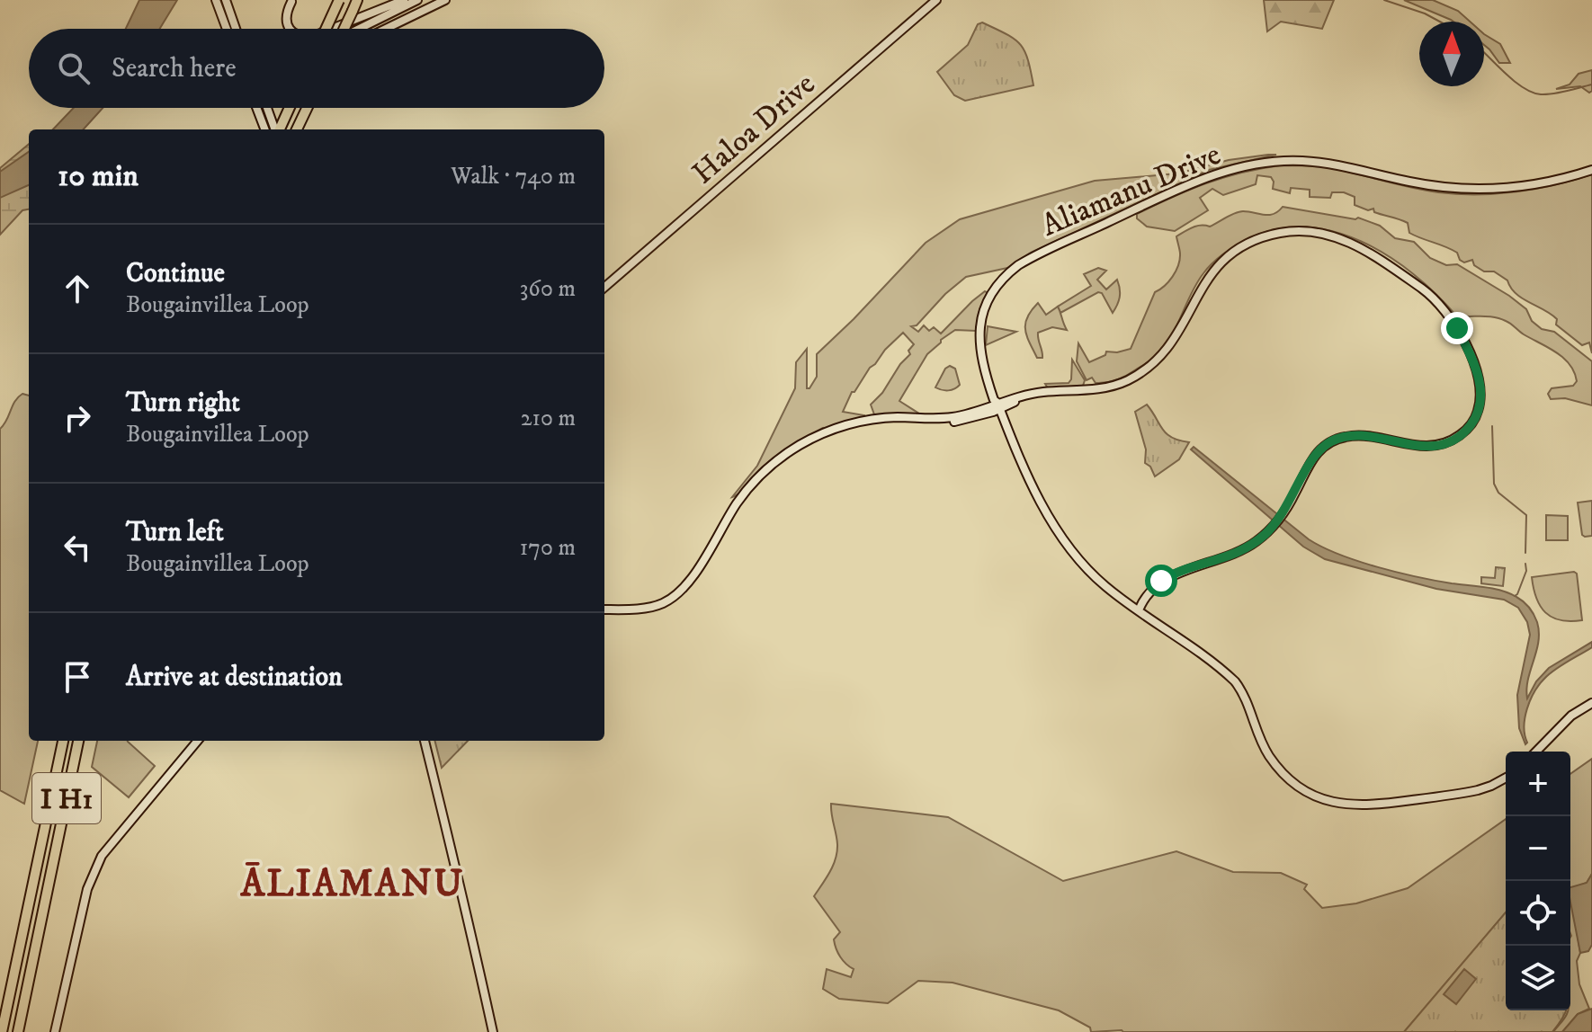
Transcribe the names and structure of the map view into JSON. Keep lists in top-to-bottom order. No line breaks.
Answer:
{"streets":{"highway":["I H1"],"street":["Haloa Drive","Aliamanu Drive"]},"districts":["ĀLIAMANU"],"north":"top","page":{"search":"Search here","heading":["10 min","Walk · 740 m"],"list":[["Continue","Bougainvillea Loop","360 m"],["Turn right","Bougainvillea Loop","210 m"],["Turn left","Bougainvillea Loop","170 m"],"Arrive at destination"],"map_buttons":["+","−"]}}
